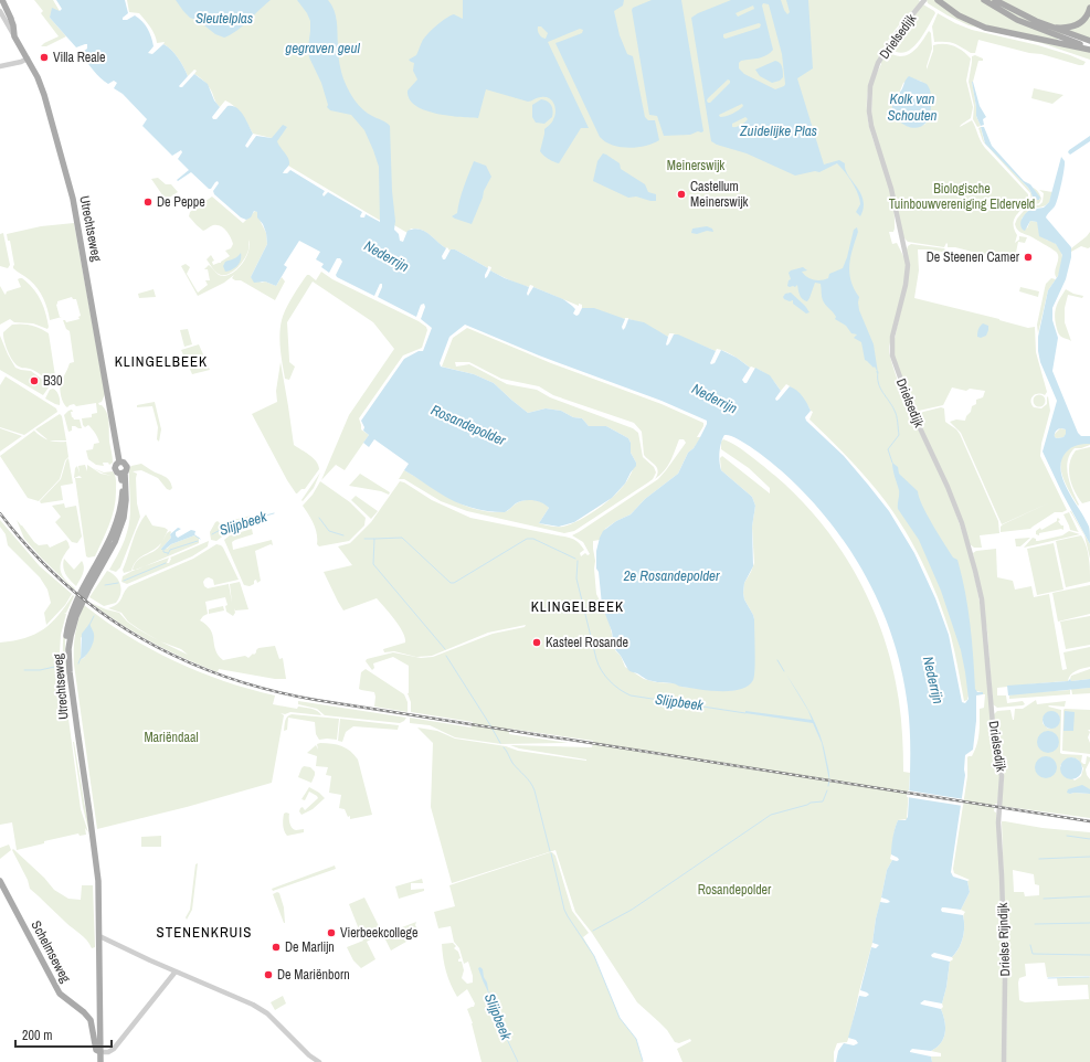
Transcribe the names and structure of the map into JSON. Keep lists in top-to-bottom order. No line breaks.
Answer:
{"streets":{"main road":["Utrechtseweg","Schelmseweg"],"street":["Drielsedijk","Drielse Rijndijk"]},"crossings":[["Drielsedijk","Drielse Rijndijk"],["Utrechtseweg","Schelmseweg"]],"districts":["KLINGELBEEK","KLINGELBEEK","STENENKRUIS"],"water":["Sleutelplas","gegraven geul","Kolk van Schouten","Zuidelijke Plas","Nederrijn","Rosandepolder","Slijpbeek","2e Rosandepolder"],"parks":["Meinerswijk","Biologische Tuinbouwvereniging Elderveld","Mariëndaal","Rosandepolder"],"places":["Villa Reale","Castellum Meinerswijk","De Peppe","De Steenen Camer","B30","Kasteel Rosande","Vierbeekcollege","De Marlijn","De Mariënborn"],"scale_bar":"200 m"}
